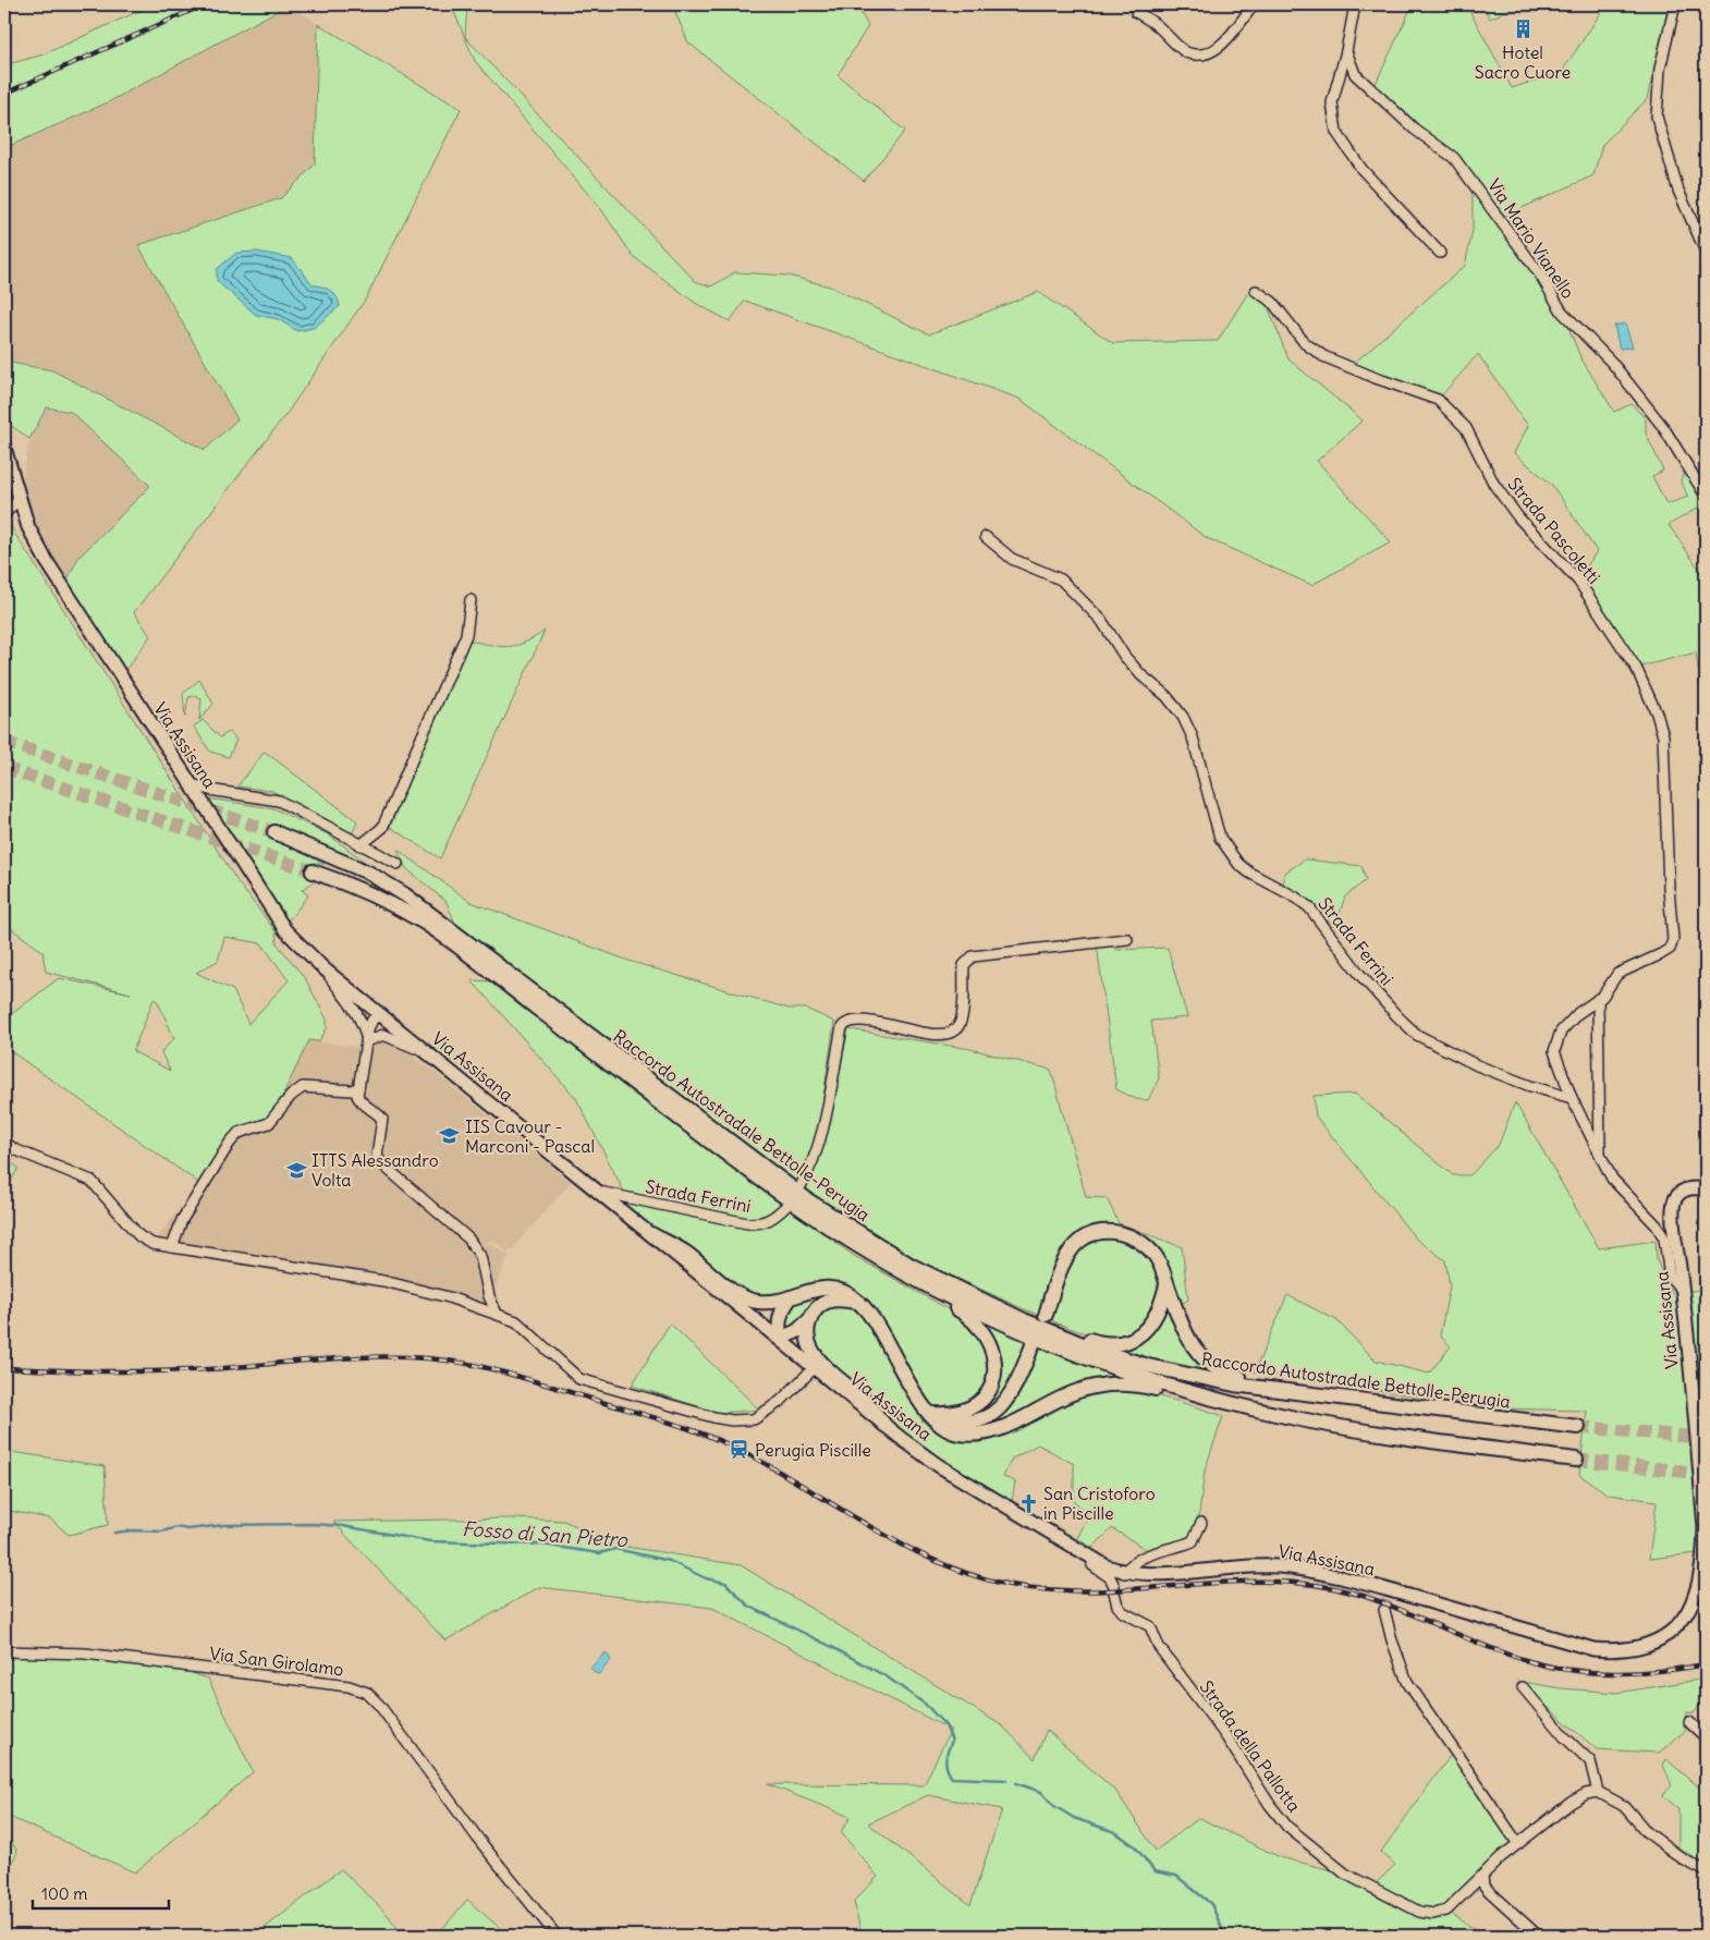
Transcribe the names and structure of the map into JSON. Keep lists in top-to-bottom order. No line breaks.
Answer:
{"streets":{"highway":["Raccordo Autostradale Bettolle-Perugia"],"main road":["Via Assisana"],"street":["Via Mario Vianello","Strada Pascoletti","Strada Ferrini","Via San Girolamo","Strada della Pallotta"]},"crossings":[["Strada Pascoletti","Strada Ferrini"],["Via Assisana","Strada Ferrini"],["Via Assisana","Strada della Pallotta"]],"water":["Fosso di San Pietro"],"places":{"building":["Hotel Sacro Cuore"],"school or university":["IIS Cavour - Marconi - Pascal","ITTS Alessandro Volta"],"station":["Perugia Piscille"],"church":["San Cristoforo in Piscille"]},"scale_bar":"100 m"}
